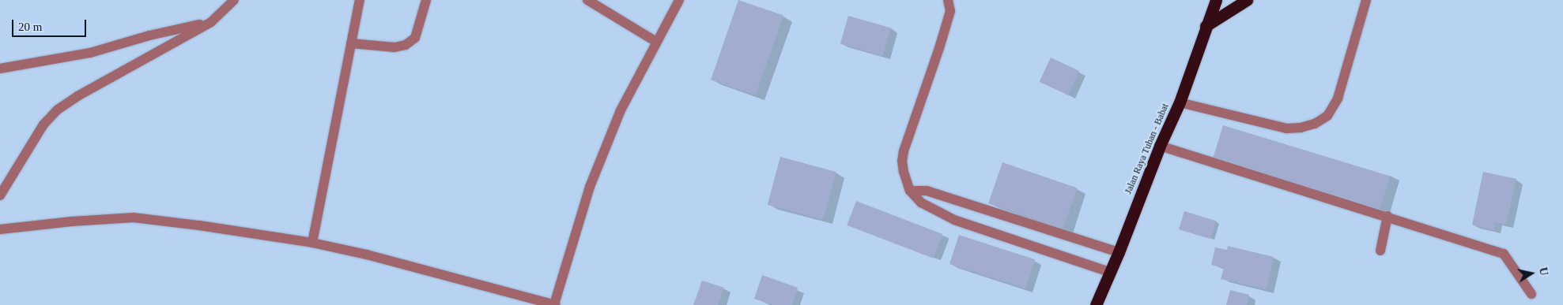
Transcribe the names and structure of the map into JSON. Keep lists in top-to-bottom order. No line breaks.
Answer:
{"streets":{"highway":["Jalan Raya Tuban - Babat"]},"scale_bar":"20 m","north":"right"}
